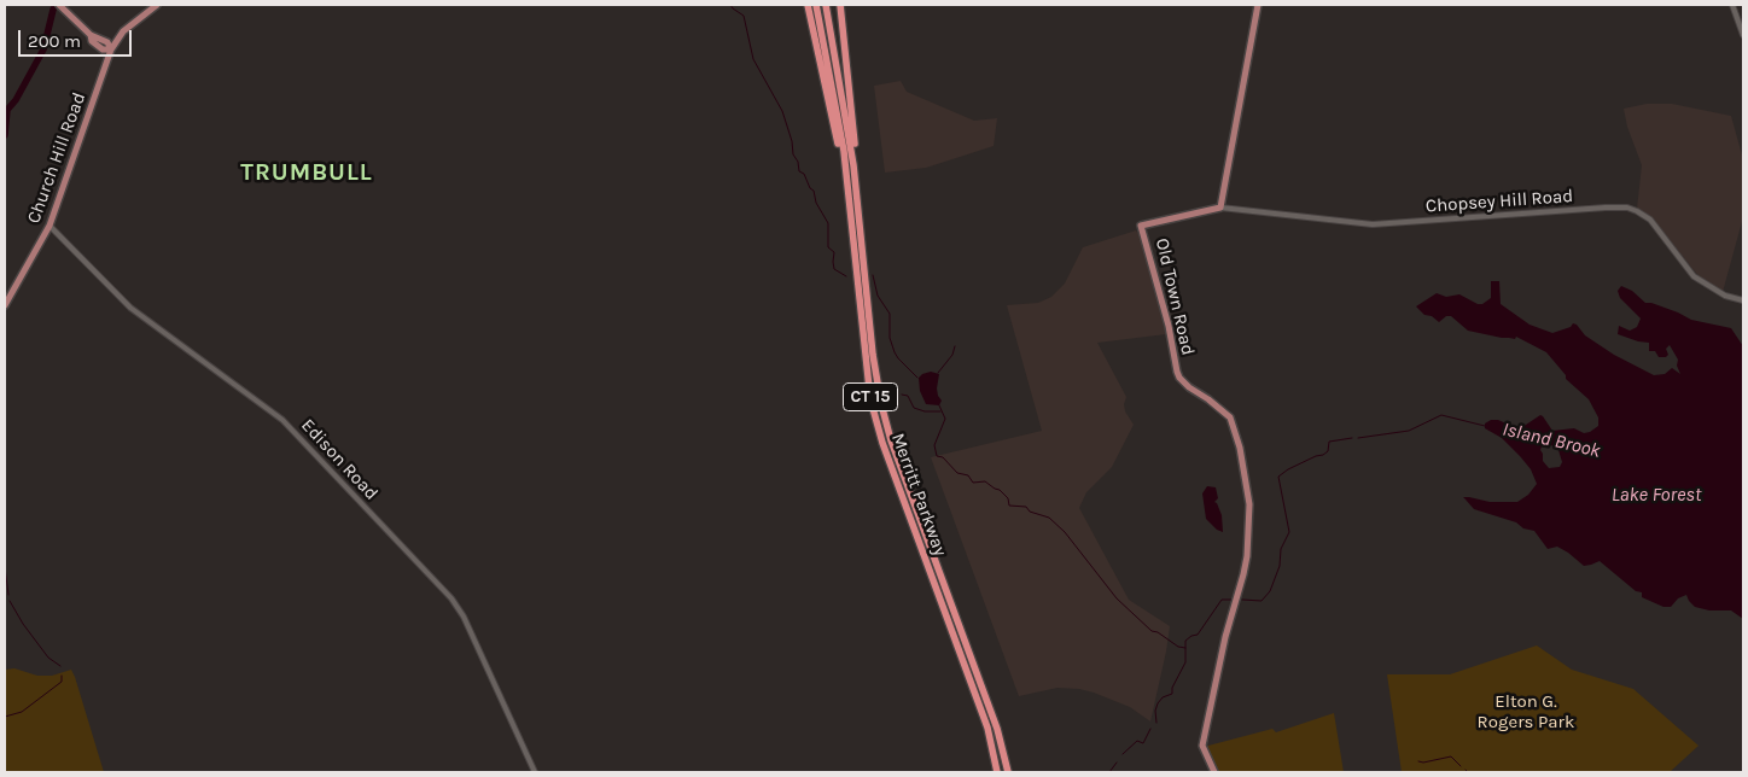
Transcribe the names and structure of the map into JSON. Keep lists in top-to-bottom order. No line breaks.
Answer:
{"streets":{"highway":["CT 15","Merritt Parkway"],"main road":["Church Hill Road","Old Town Road"],"street":["Chopsey Hill Road","Edison Road"]},"crossings":[["Church Hill Road","Edison Road"],["Chopsey Hill Road","Old Town Road"]],"districts":["TRUMBULL"],"water":["Island Brook","Lake Forest"],"parks":["Elton G. Rogers Park"],"scale_bar":"200 m"}
